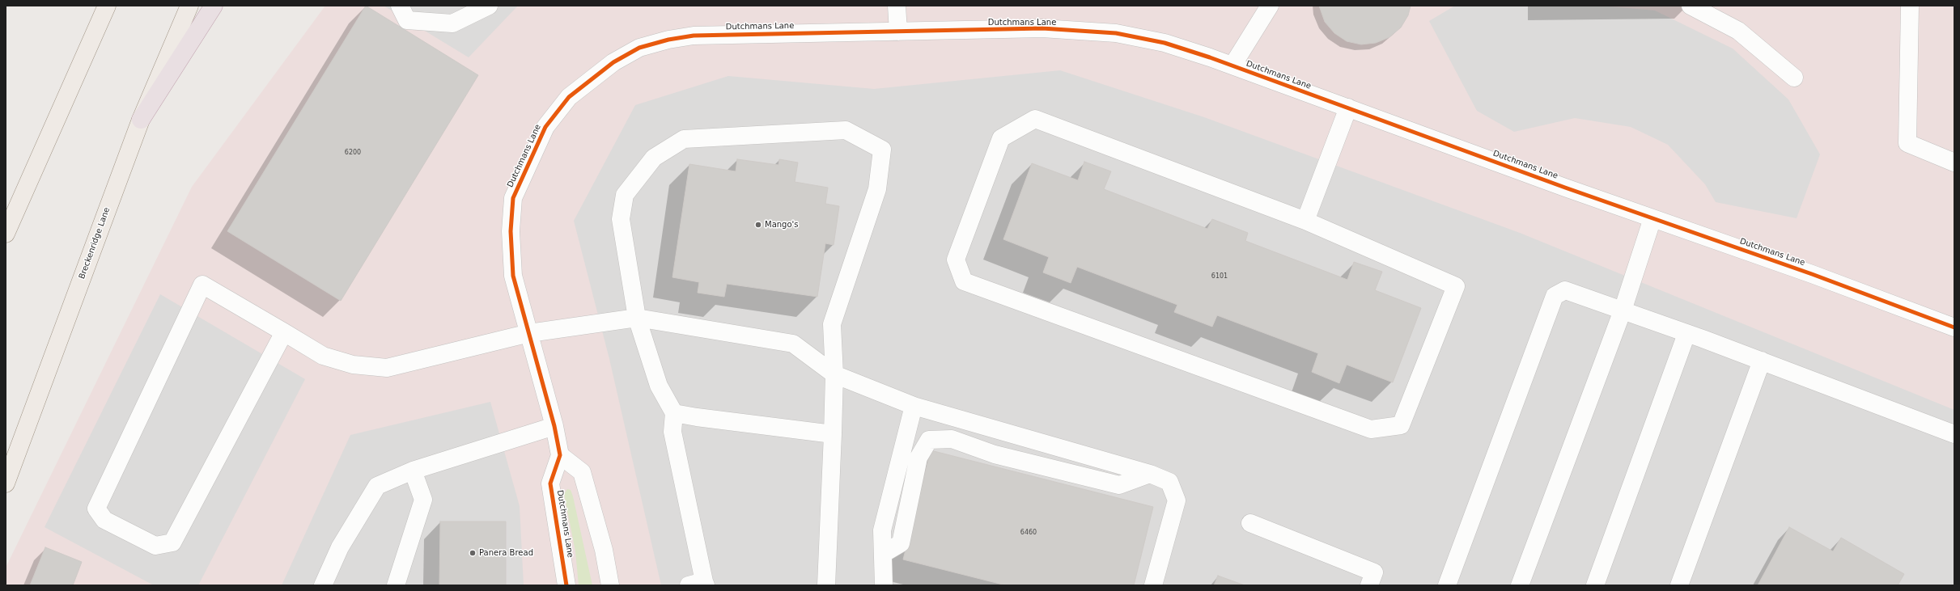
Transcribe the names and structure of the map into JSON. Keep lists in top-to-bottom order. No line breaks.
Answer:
{"streets":{"main road":["Breckenridge Lane"],"street":["Dutchmans Lane"]},"places":["Mango's","Panera Bread"],"house_numbers":["6200","6101","6460"]}
